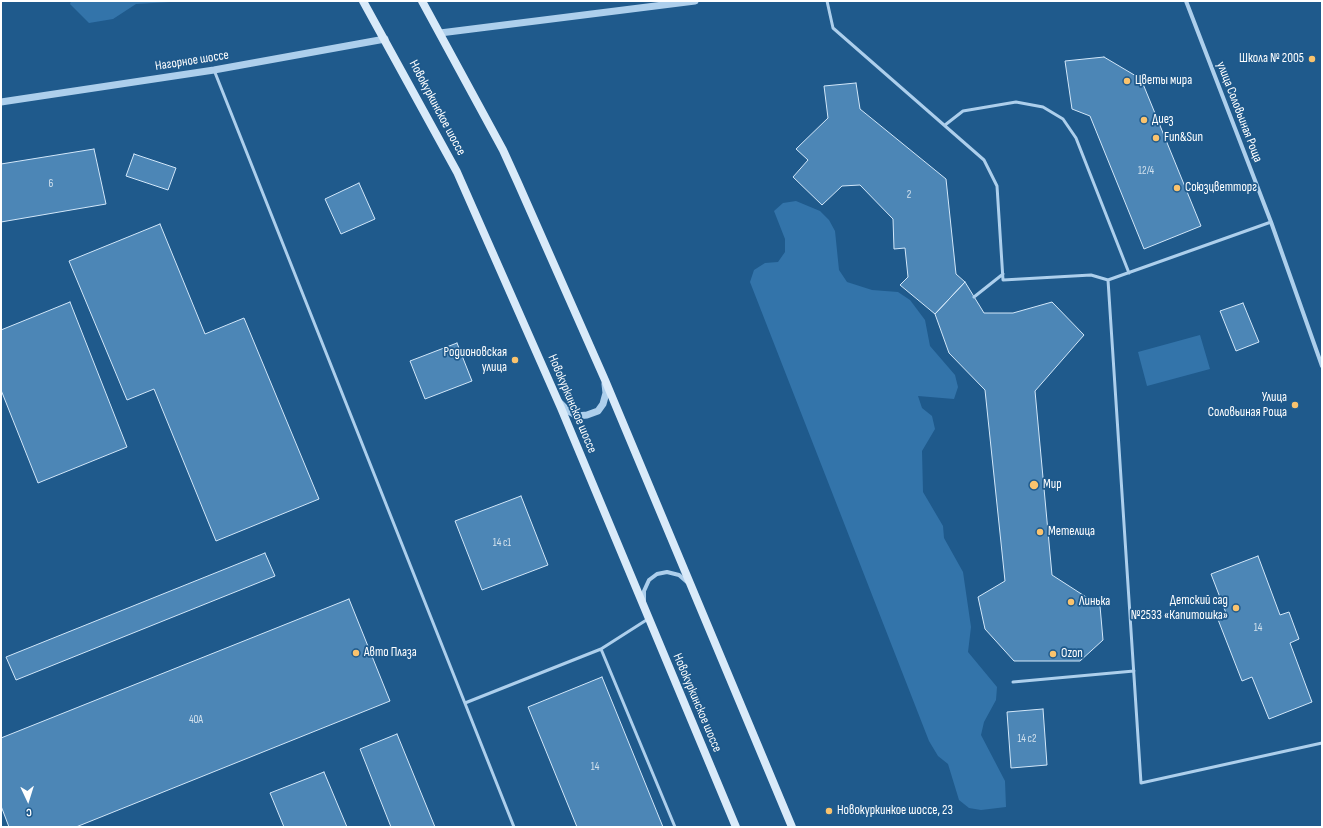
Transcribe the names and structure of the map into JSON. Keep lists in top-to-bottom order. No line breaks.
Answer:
{"streets":{"main road":["Новокуркинское шоссе"],"street":["Нагорное шоссе","улица Соловьиная Роща"]},"crossings":[["Нагорное шоссе","Новокуркинское шоссе"]],"places":["Школа № 2005","Цветы мира","Диез","Fun&Sun","Союзцветторг","Родионовская улица","Улица Соловьиная Роща","Мир","Метелица","Линька","Детский сад №2533 «Капитошка»","Авто Плаза","Ozon","Новокуркинкое шоссе, 23"],"house_numbers":["12/4","6","2","14 с1","14","40А","14 с2","14"],"north":"bottom"}
